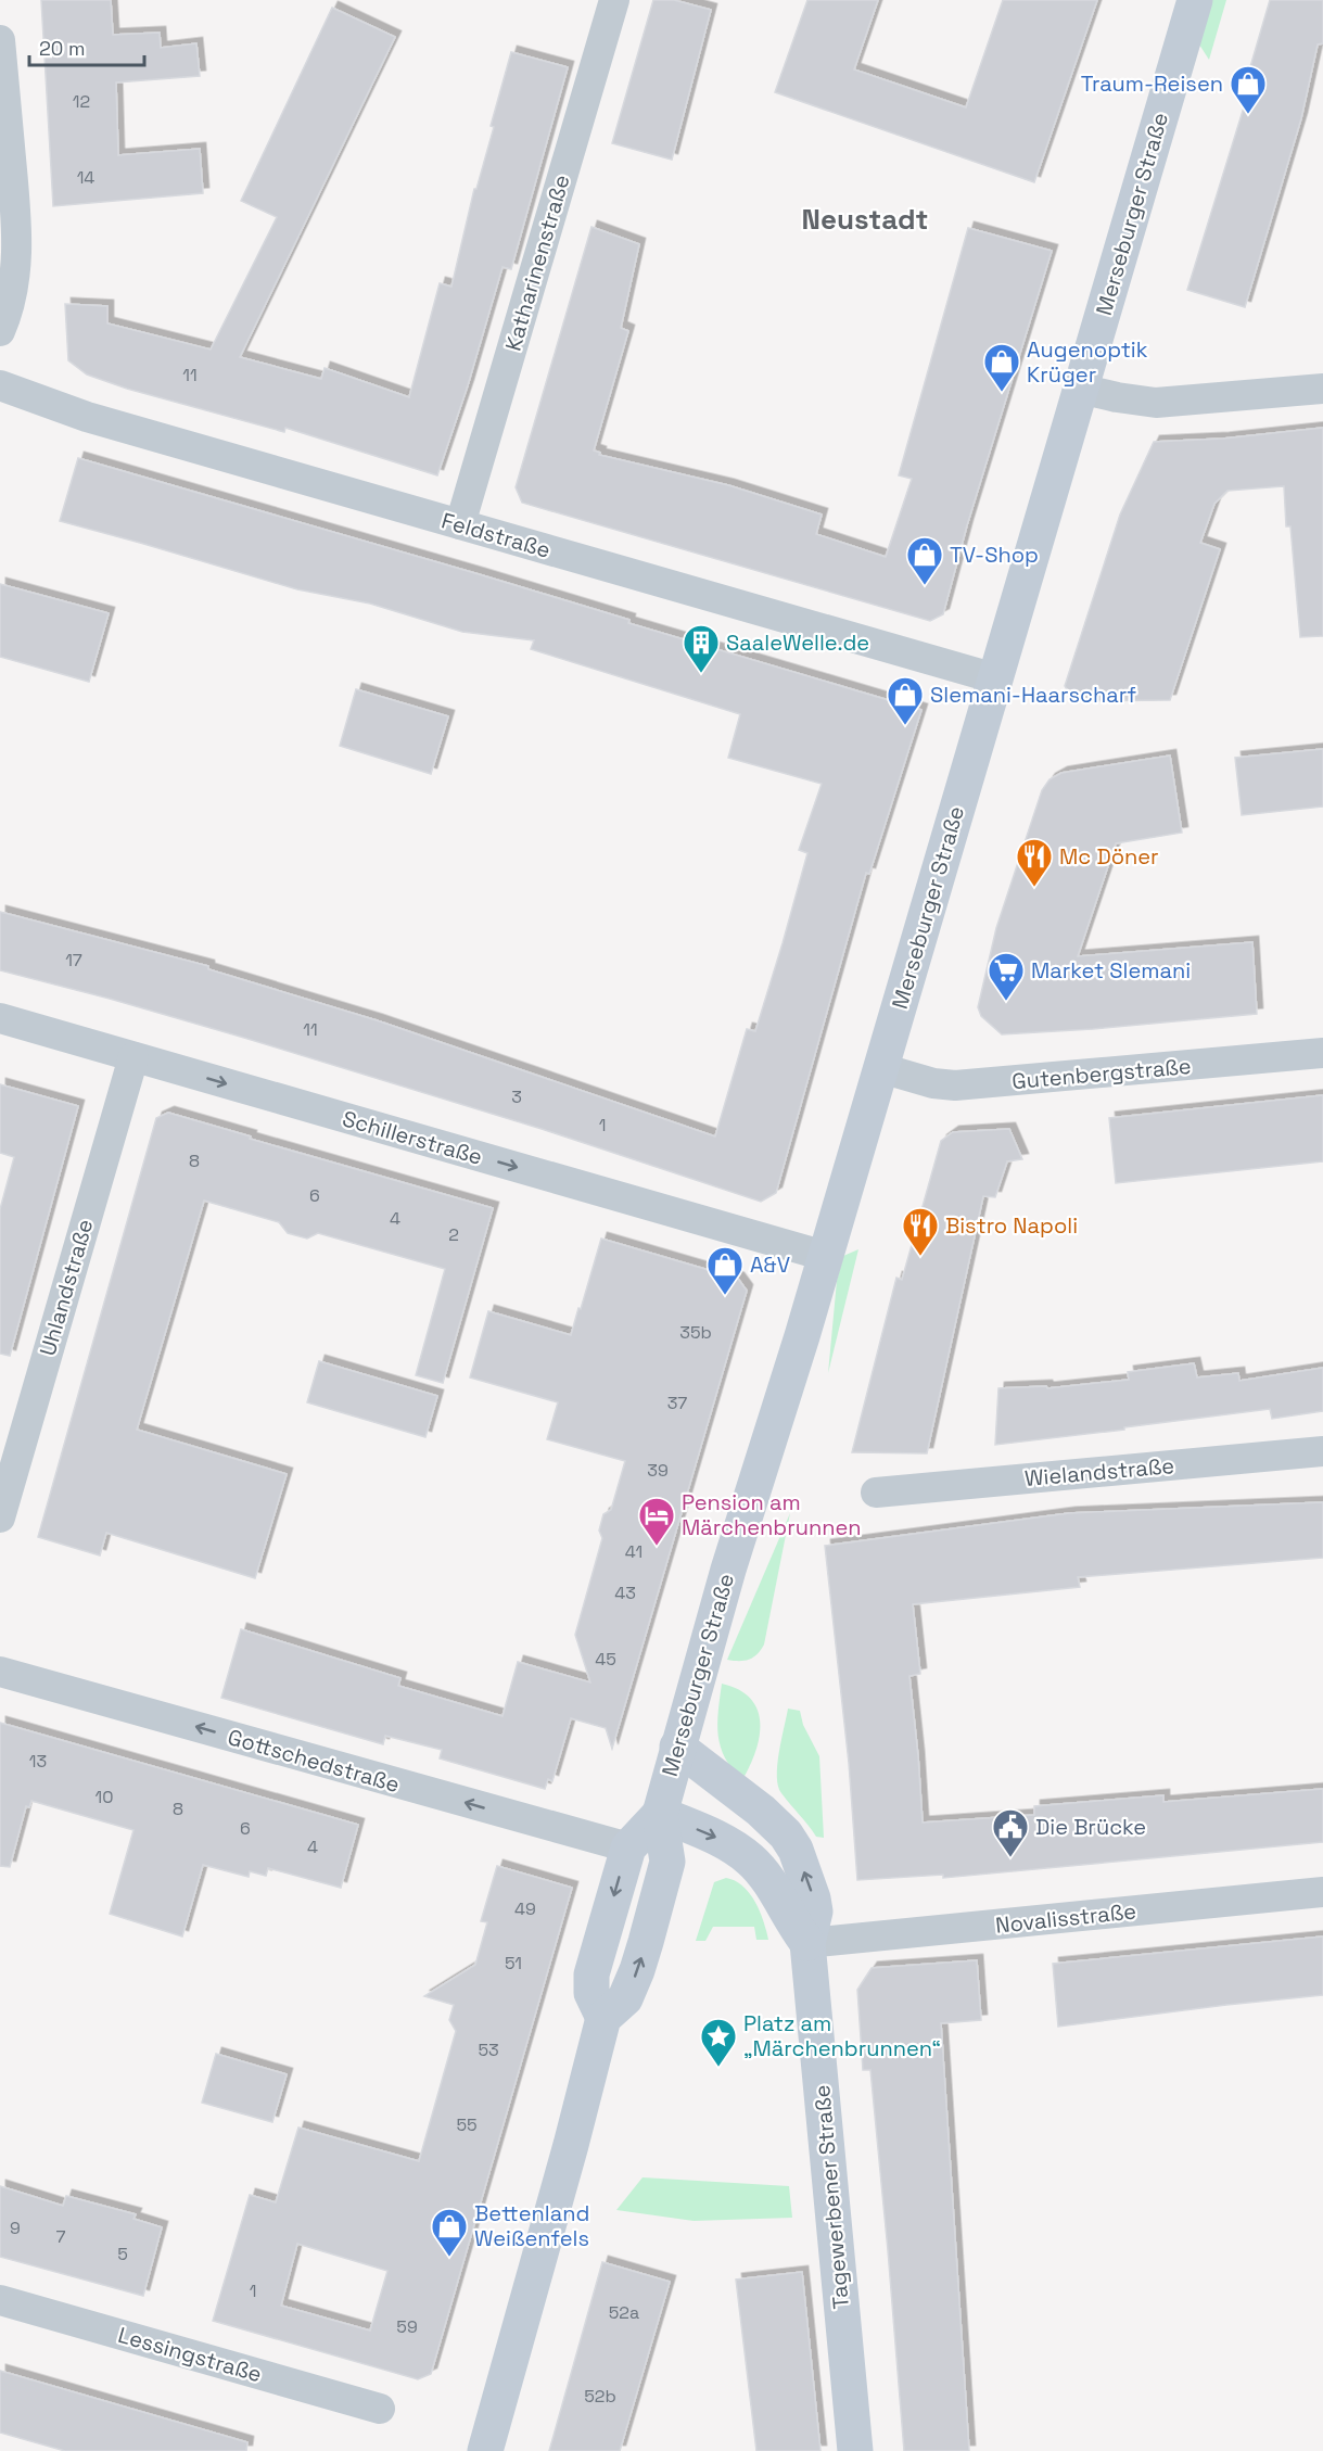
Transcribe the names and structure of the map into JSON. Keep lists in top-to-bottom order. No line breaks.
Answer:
{"streets":{"main road":["Merseburger Straße","Tagewerbener Straße"],"street":["Katharinenstraße","Feldstraße","Gutenbergstraße","Schillerstraße","Uhlandstraße","Wielandstraße","Gottschedstraße","Novalisstraße","Lessingstraße"]},"crossings":[["Merseburger Straße","Feldstraße"],["Merseburger Straße","Gutenbergstraße"],["Merseburger Straße","Schillerstraße"],["Merseburger Straße","Gottschedstraße"],["Katharinenstraße","Feldstraße"],["Schillerstraße","Uhlandstraße"],["Novalisstraße","Tagewerbener Straße"]],"one_way":["Schillerstraße","Gottschedstraße"],"districts":["Neustadt"],"places":{"shop":["Traum-Reisen","Augenoptik Krüger","TV-Shop","Slemani-Haarscharf","A&V","Bettenland Weißenfels"],"building":["SaaleWelle.de"],"restaurant":["Mc Döner","Bistro Napoli"],"supermarket":["Market Slemani"],"hotel":["Pension am Märchenbrunnen"],"public building":["Die Brücke"],"place":["Platz am „Märchenbrunnen“"]},"house_numbers":["12","14","11","17","11","3","1","8","6","4","2","35b","37","39","41","43","45","13","10","8","6","4","49","51","53","55","9","7","5","1","52a","59","52b"],"scale_bar":"20 m"}
